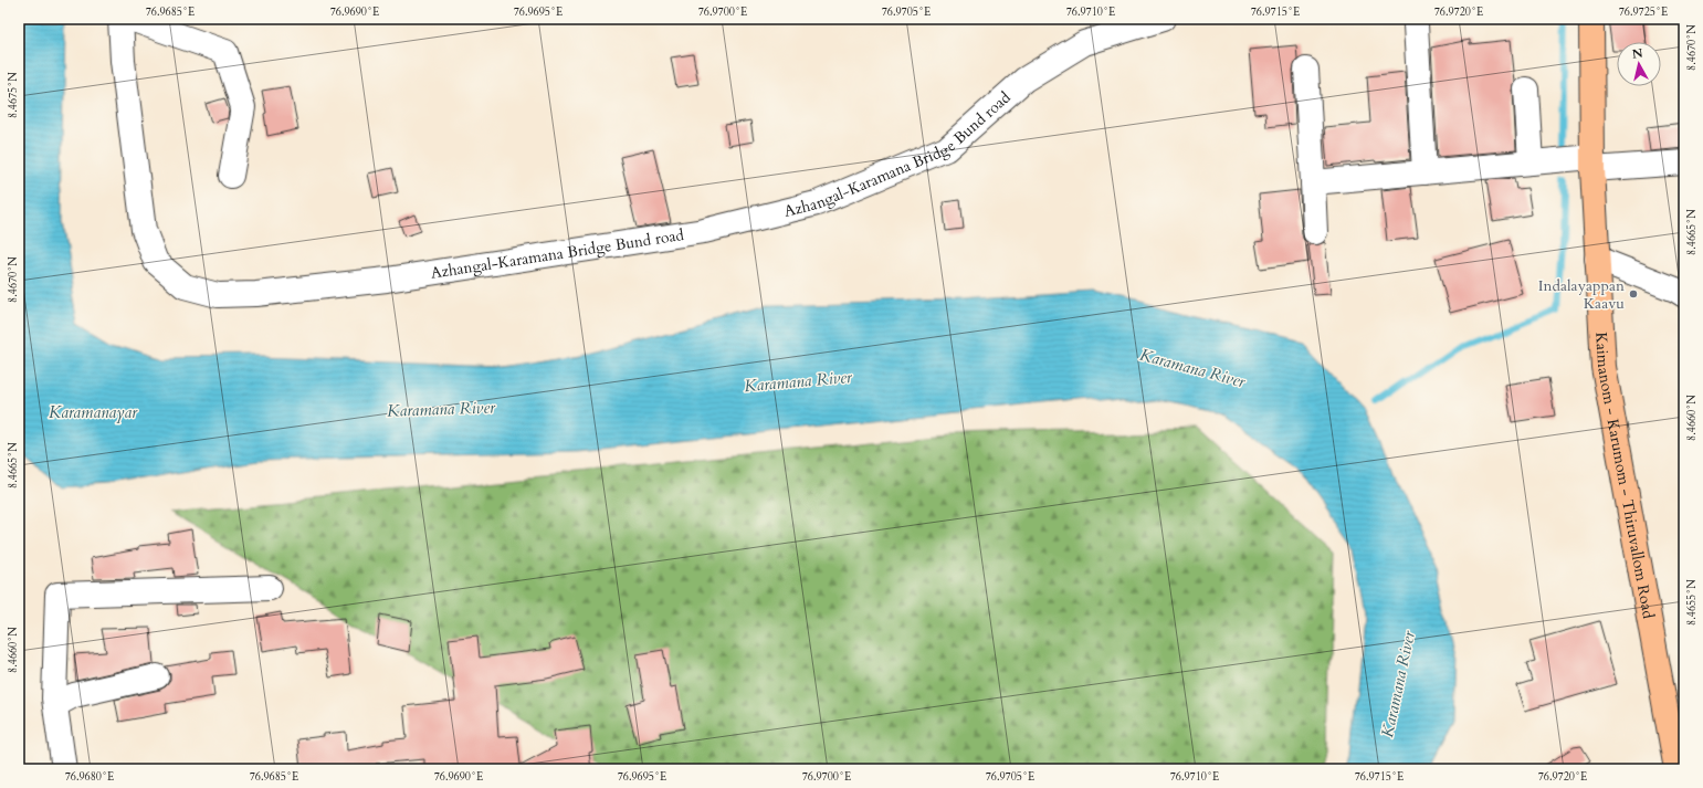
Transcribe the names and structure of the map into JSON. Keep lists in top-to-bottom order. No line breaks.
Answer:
{"streets":{"main road":["Kaimanom - Karumom - Thiruvallom Road"],"street":["Azhangal-Karamana Bridge Bund road"]},"water":["Karamana River","Karamanayar"],"places":["Indalayappan Kaavu"],"north":"top","coordinates":["76.9685°E","76.9690°E","76.9695°E","76.9700°E","76.9705°E","76.9710°E","76.9715°E","76.9720°E","76.9725°E","8.4670°N","8.4675°N","8.4665°N","8.4660°N","8.4655°N","76.9680°E"]}
